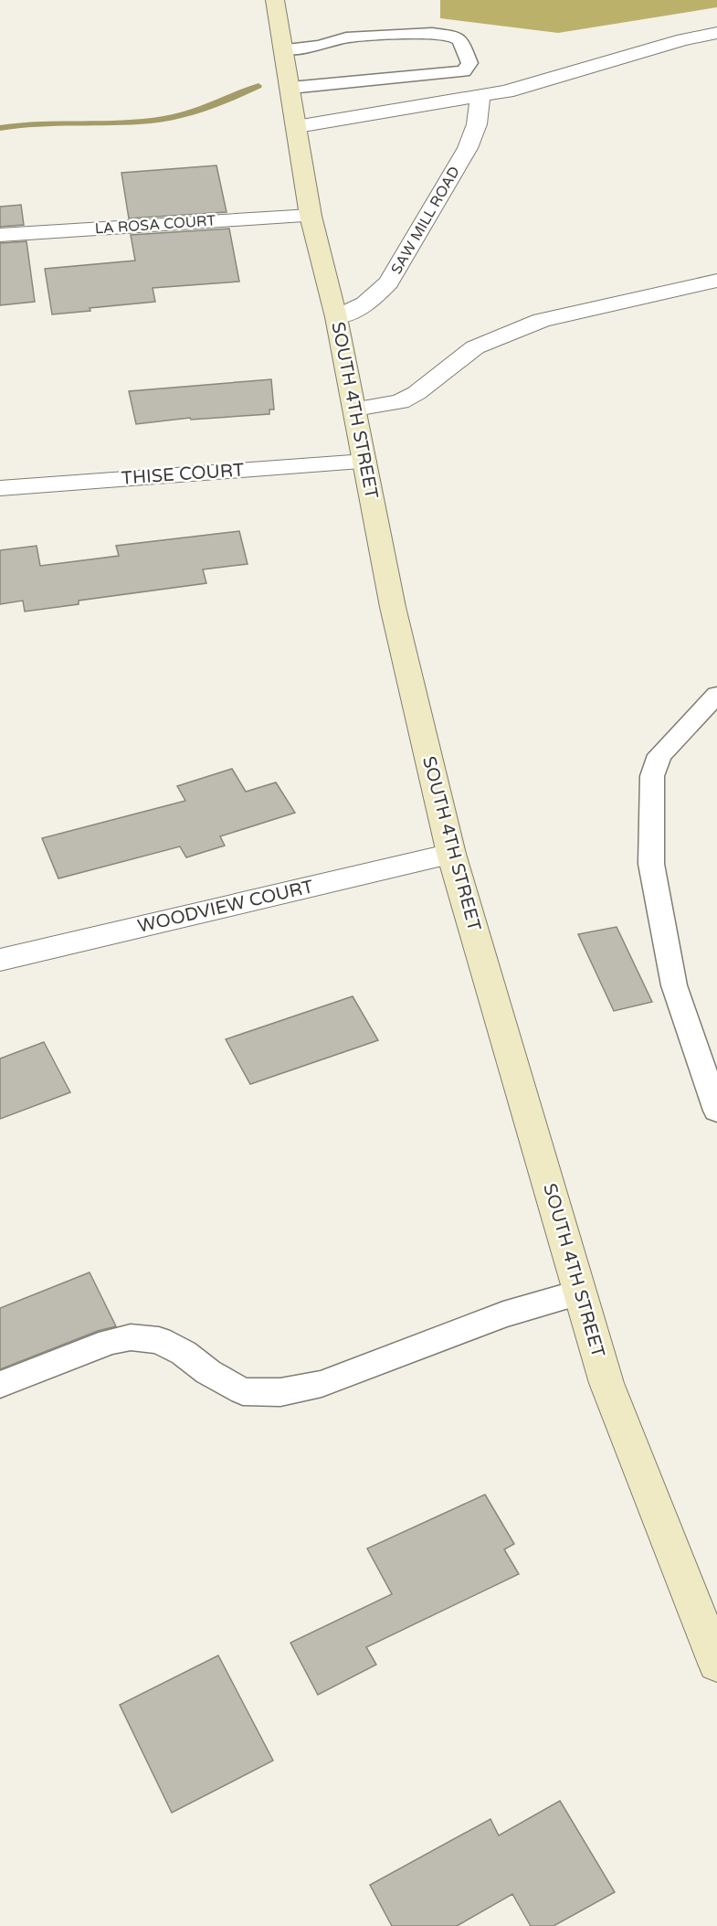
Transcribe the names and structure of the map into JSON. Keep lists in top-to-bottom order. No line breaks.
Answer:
{"streets":{"main road":["SOUTH 4TH STREET"],"street":["SAW MILL ROAD","LA ROSA COURT","THISE COURT","WOODVIEW COURT"]},"crossings":[["SAW MILL ROAD","SOUTH 4TH STREET"],["LA ROSA COURT","SOUTH 4TH STREET"],["SOUTH 4TH STREET","THISE COURT"],["SOUTH 4TH STREET","WOODVIEW COURT"]]}
